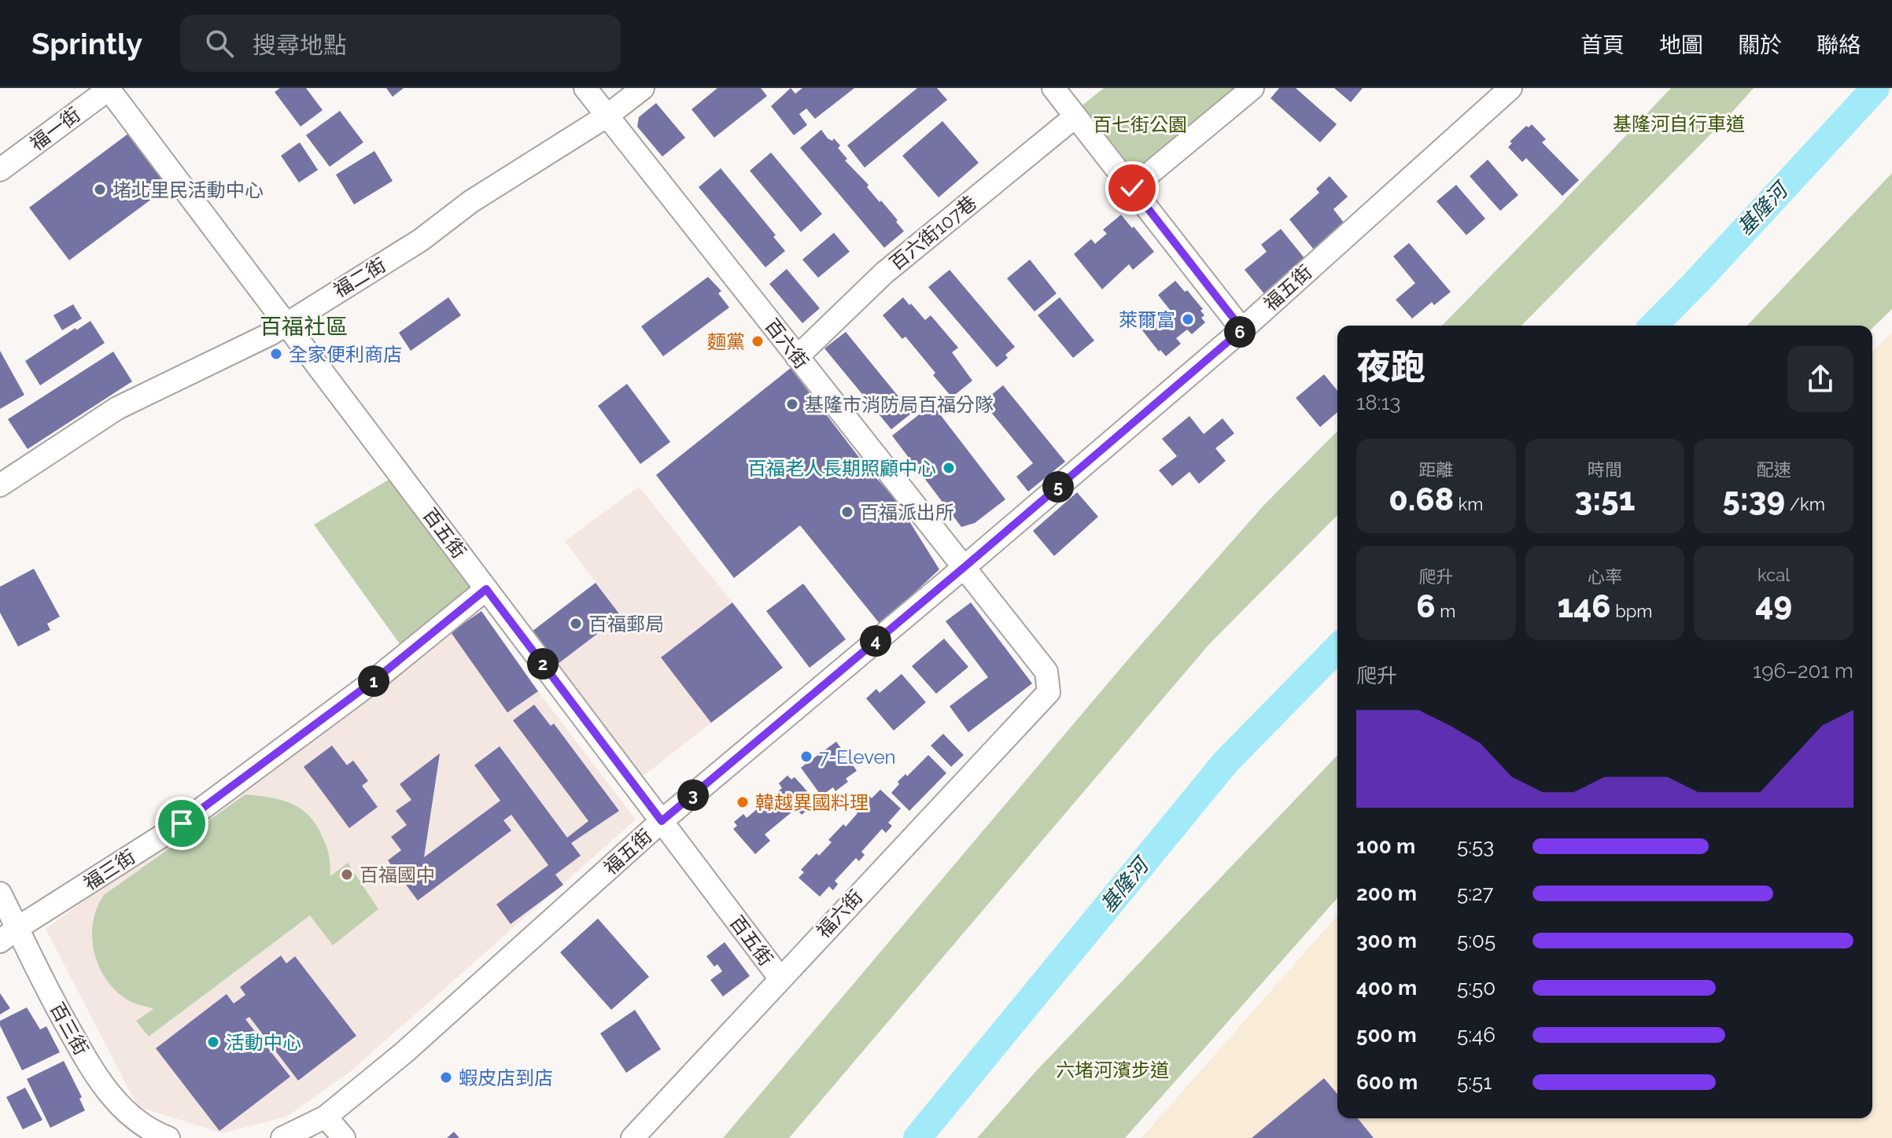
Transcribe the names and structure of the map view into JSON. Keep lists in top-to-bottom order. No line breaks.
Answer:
{"streets":{"street":["福一街","百六街107巷","福二街","福五街","百六街","百五街","福三街","福六街","百三街"]},"crossings":[["福一街","百五街"],["百六街107巷","百六街"],["福二街","百六街"],["福二街","百五街"],["福五街","百六街"],["福五街","百五街"],["百六街","福六街"],["百五街","福三街"],["百五街","福六街"],["福三街","百三街"]],"districts":["百福社區"],"water":["基隆河"],"parks":["基隆河自行車道","百七街公園","六堵河濱步道"],"places":["堵北里民活動中心","萊爾富","麵黨","全家便利商店","基隆市消防局百福分隊","百福老人長期照顧中心","百福派出所","百福郵局","7-Eleven","韓越異國料理","百福國中","活動中心","蝦皮店到店"],"page":{"header":"Sprintly","search":"搜尋地點","nav":["首頁","地圖","關於","聯絡"],"pins":["6","5","4","2","1","3"],"heading":["夜跑","18:13"],"stats":[["距離","0.68 km"],["時間","3:51"],["配速","5:39 /km"],["爬升","6 m"],["心率","146 bpm"],["kcal","49"]],"chart":["爬升","196–201 m"],"list":[{"name":"100 m","note":"5:53"},{"name":"200 m","note":"5:27"},{"name":"300 m","note":"5:05"},{"name":"400 m","note":"5:50"},{"name":"500 m","note":"5:46"},{"name":"600 m","note":"5:51"}]}}
